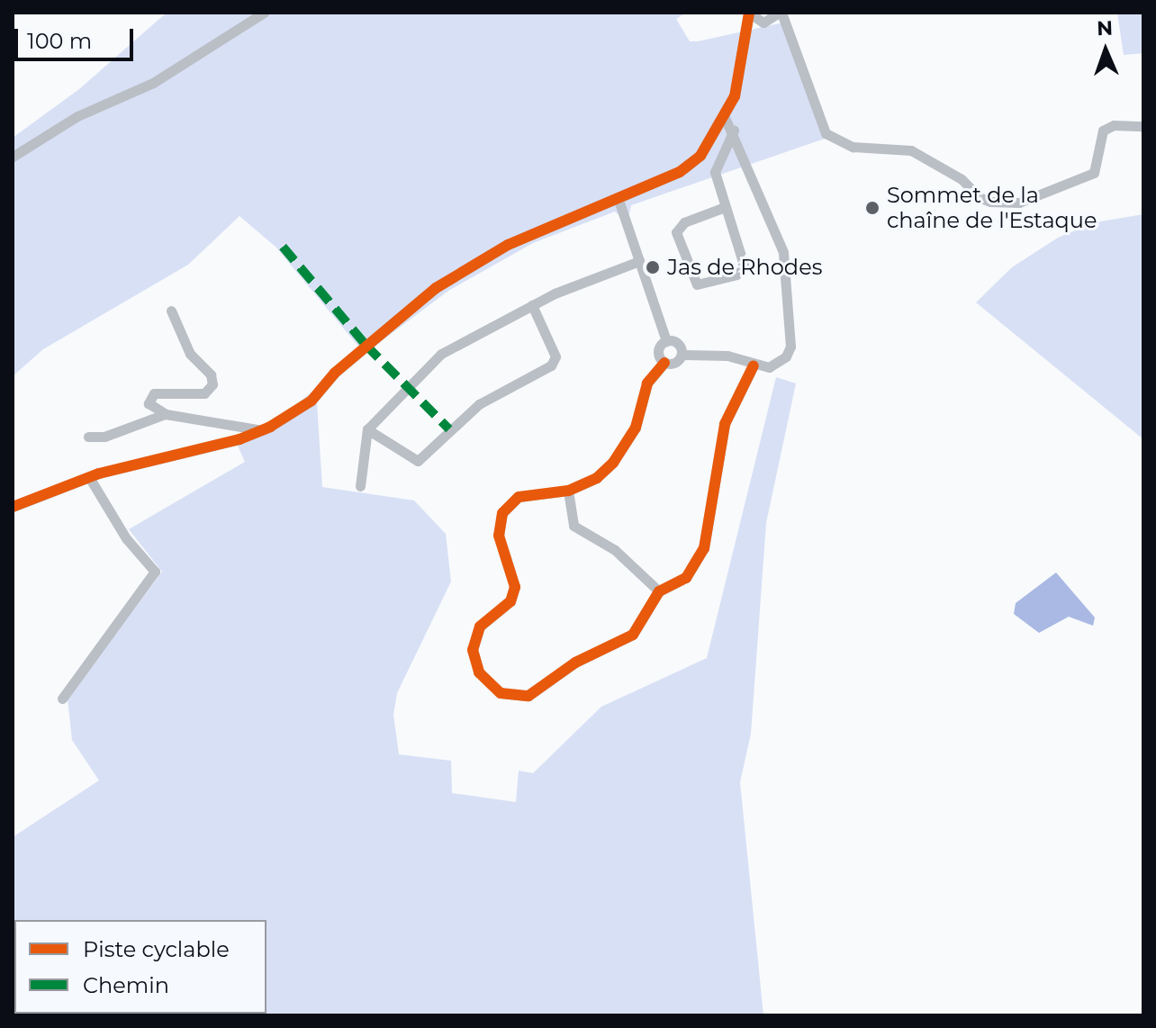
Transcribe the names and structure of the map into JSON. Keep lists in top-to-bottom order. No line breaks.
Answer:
{"places":["Sommet de la chaîne de l'Estaque","Jas de Rhodes"],"legend":["Piste cyclable","Chemin"],"scale_bar":"100 m","north":"top"}
